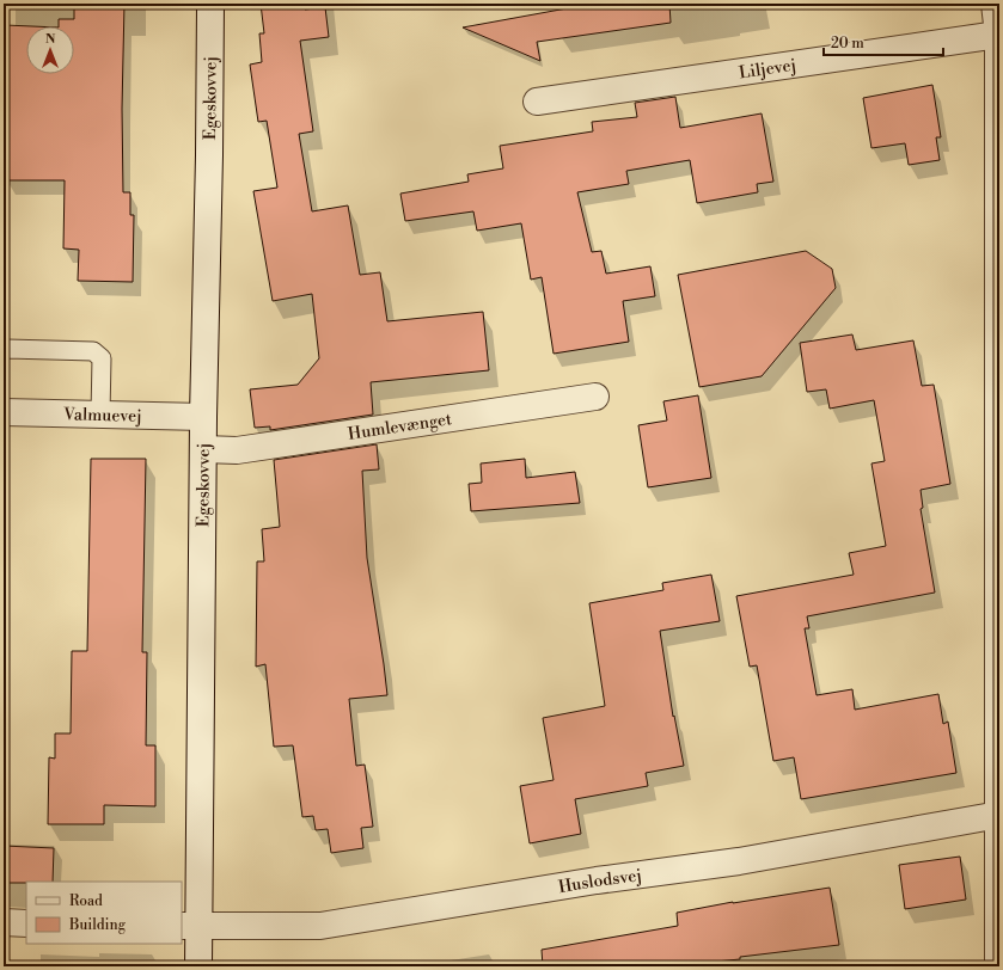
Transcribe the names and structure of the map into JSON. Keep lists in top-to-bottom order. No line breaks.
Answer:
{"streets":{"street":["Liljevej","Egeskovvej","Valmuevej","Humlevænget","Huslodsvej"]},"crossings":[["Egeskovvej","Valmuevej"],["Egeskovvej","Humlevænget"],["Egeskovvej","Huslodsvej"]],"legend":["Road","Building"],"scale_bar":"20 m","north":"top"}
